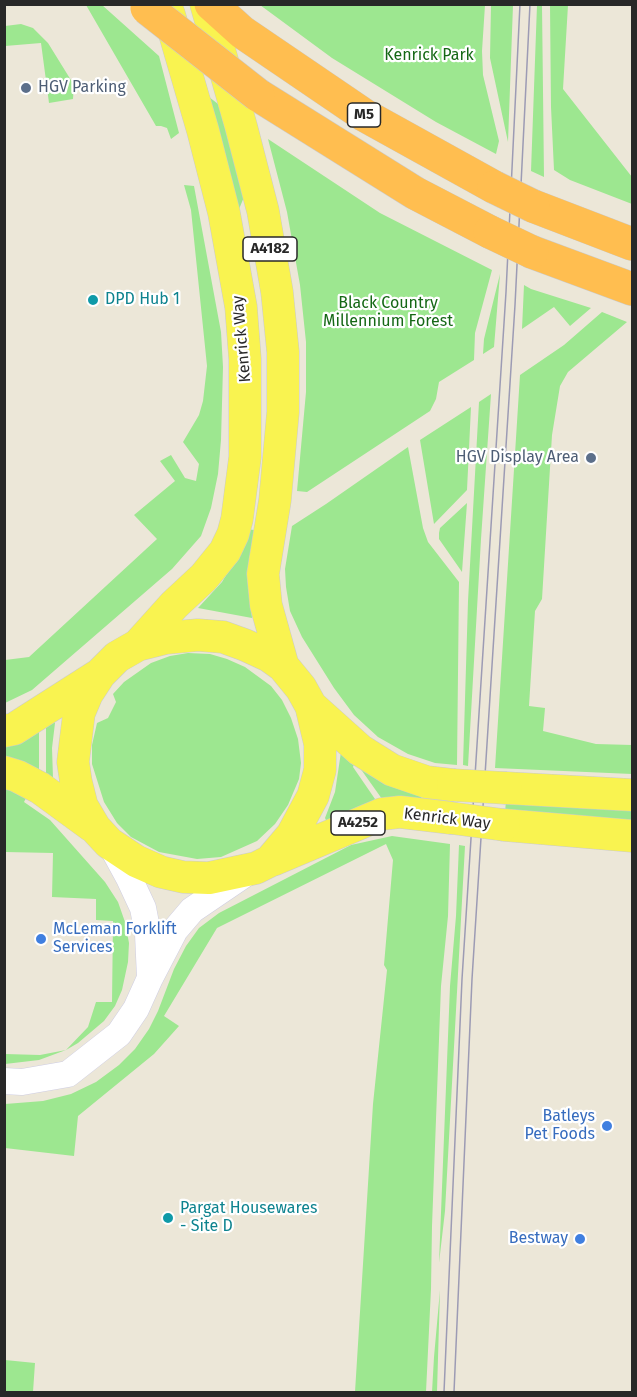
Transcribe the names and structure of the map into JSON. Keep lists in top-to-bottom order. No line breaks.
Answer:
{"streets":{"highway":["M5"],"main road":["A4182","Kenrick Way","A4252"]},"crossings":[["M5","Kenrick Way"],["A4182","A4252"],["Kenrick Way","A4252"]],"parks":["Kenrick Park","Black Country Millennium Forest"],"places":["HGV Parking","DPD Hub 1","HGV Display Area","McLeman Forklift Services","Batleys Pet Foods","Pargat Housewares - Site D","Bestway"]}
